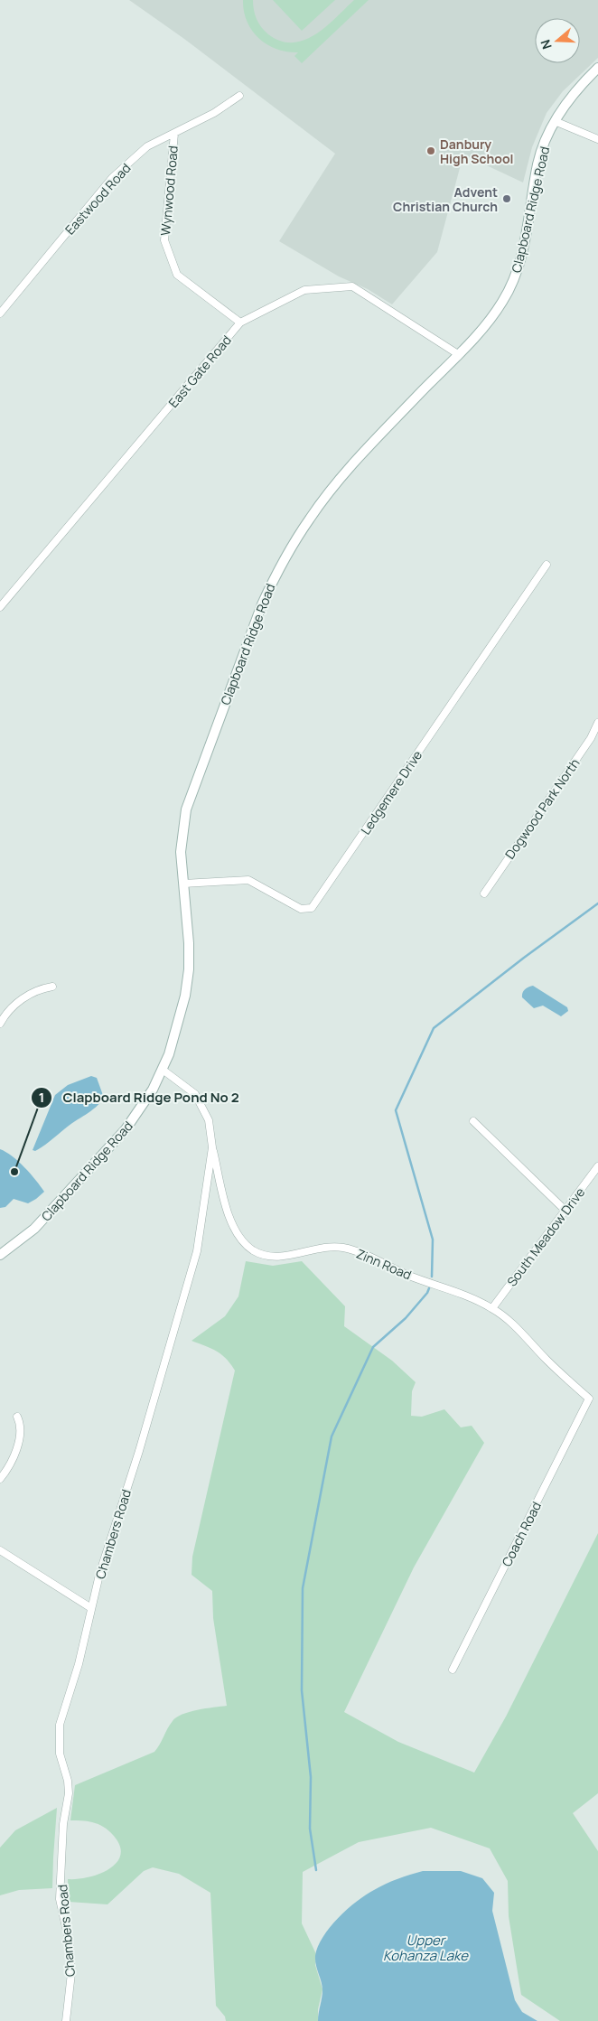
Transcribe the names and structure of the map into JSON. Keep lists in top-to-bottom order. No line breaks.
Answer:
{"streets":{"main road":["Clapboard Ridge Road"],"street":["Wynwood Road","Eastwood Road","East Gate Road","Ledgemere Drive","Dogwood Park North","South Meadow Drive","Zinn Road","Chambers Road","Coach Road"]},"crossings":[["Wynwood Road","Eastwood Road"],["Wynwood Road","East Gate Road"],["Clapboard Ridge Road","East Gate Road"],["Clapboard Ridge Road","Ledgemere Drive"],["Clapboard Ridge Road","Chambers Road"],["South Meadow Drive","Zinn Road"],["Zinn Road","Chambers Road"],["Zinn Road","Coach Road"]],"water":["Upper Kohanza Lake"],"places":["Danbury High School","Advent Christian Church","Clapboard Ridge Pond No 2"],"north":"left"}
